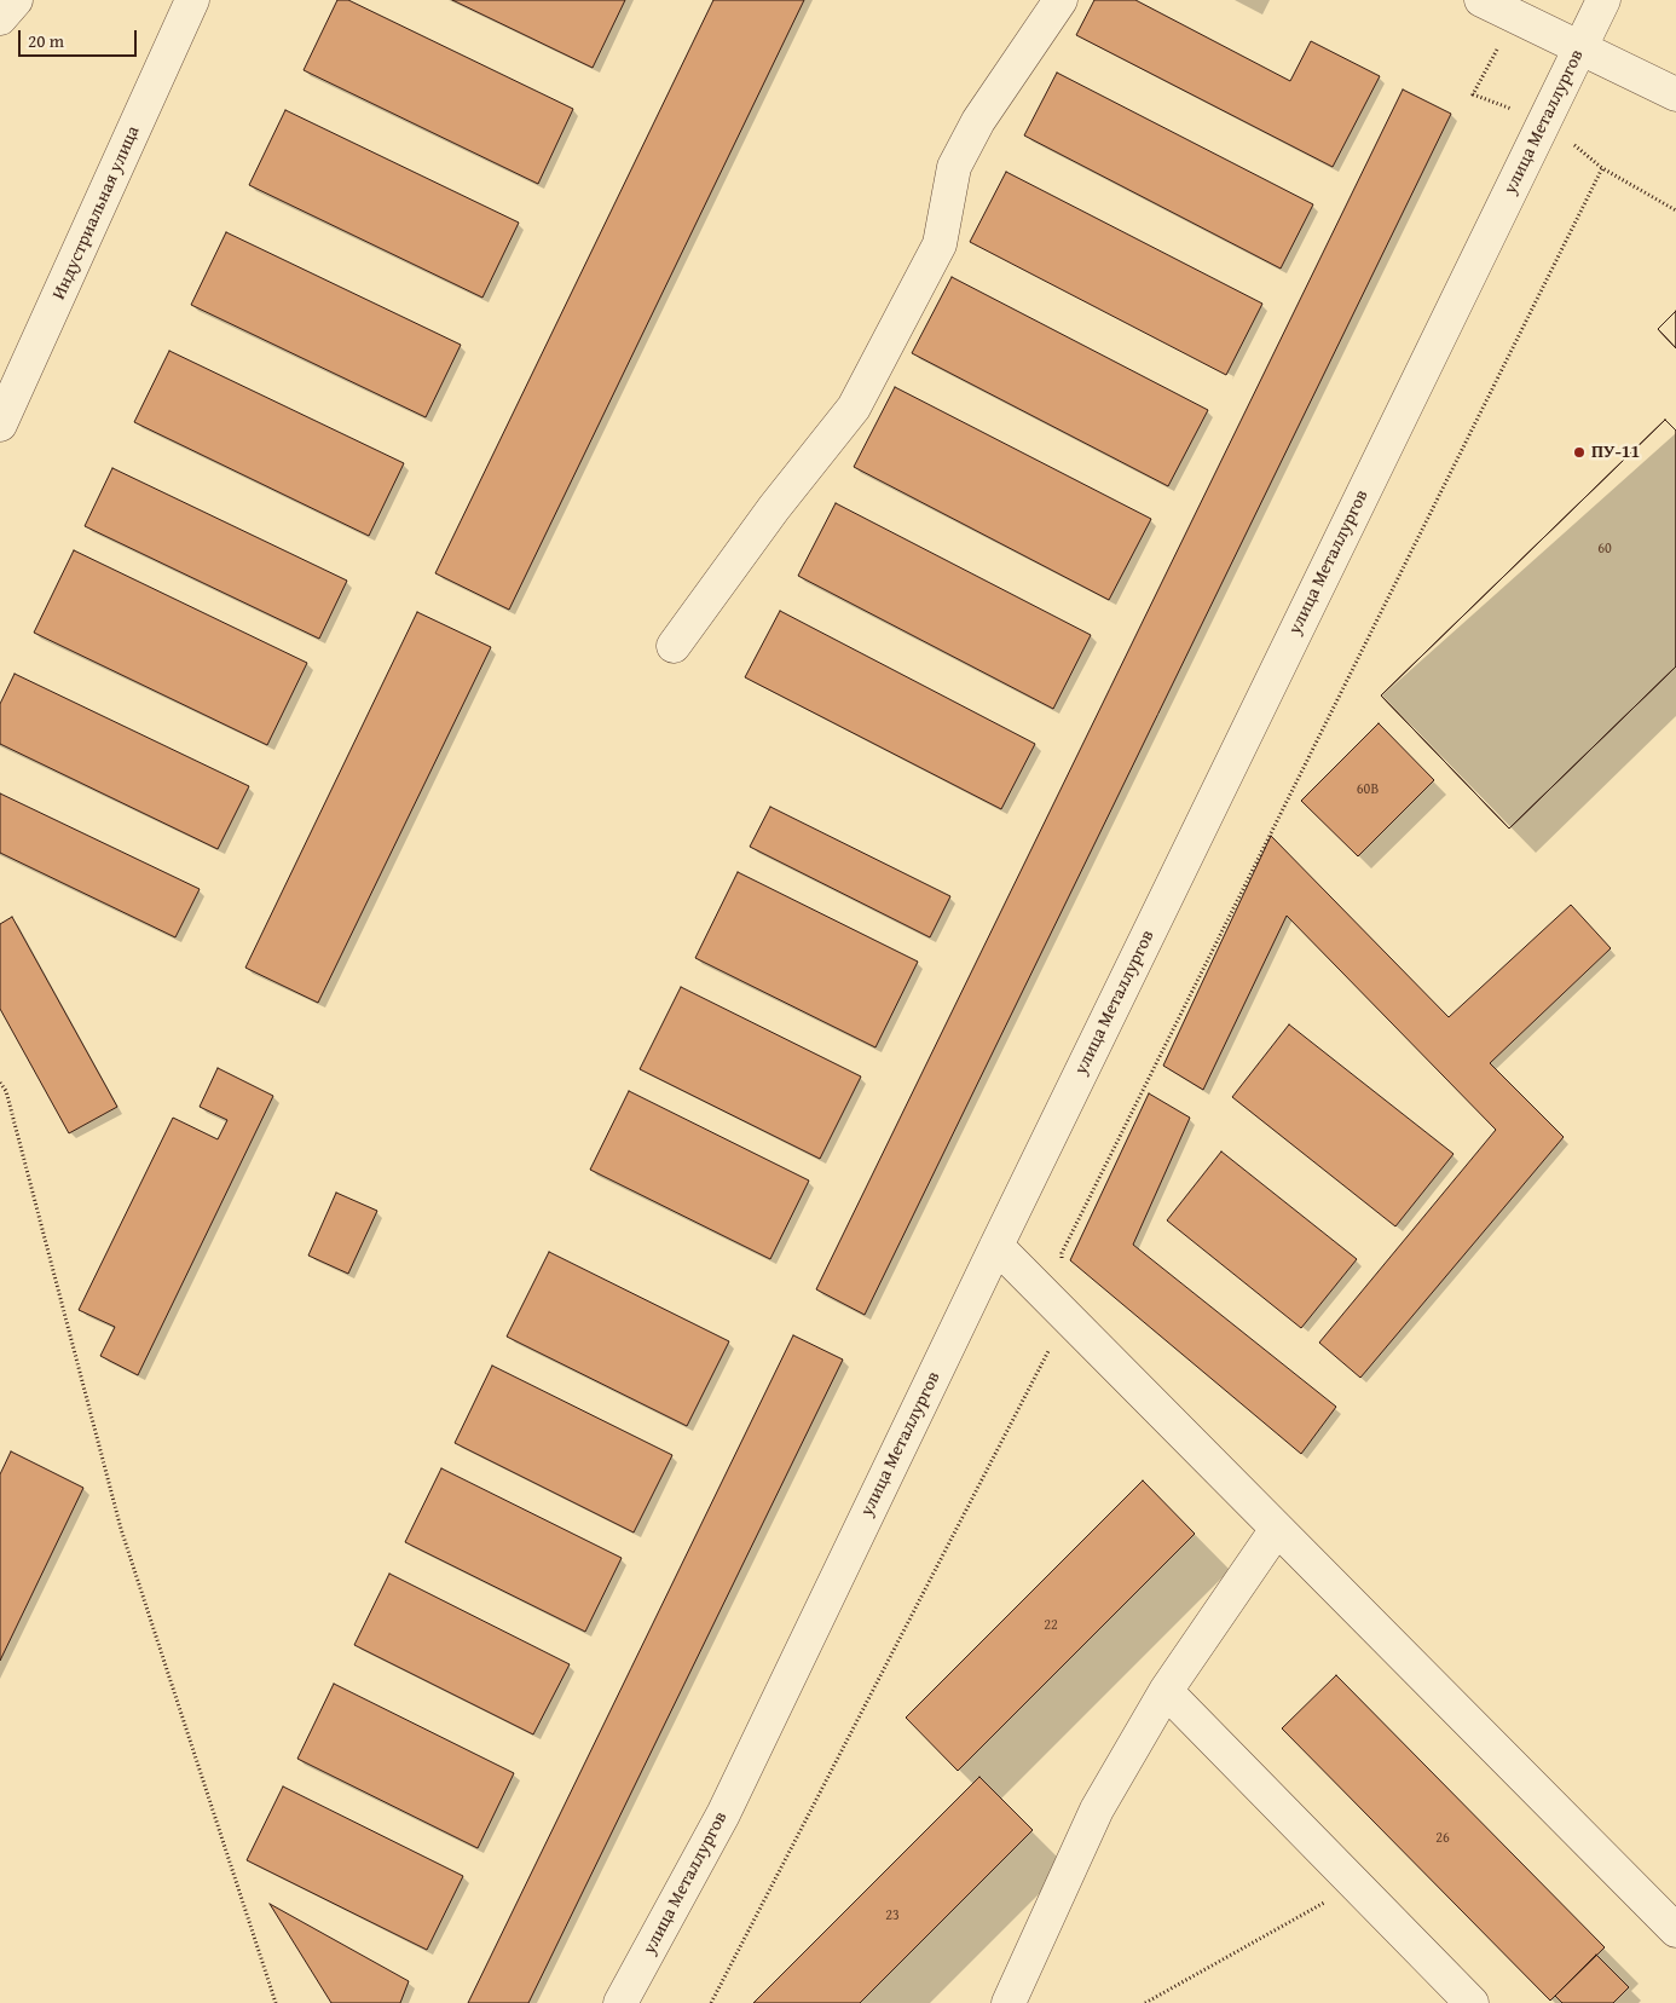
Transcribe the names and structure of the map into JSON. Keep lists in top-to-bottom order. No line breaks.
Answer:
{"streets":{"street":["улица Металлургов","Индустриальная улица"]},"places":["ПУ-11"],"house_numbers":["60","60В","22","26","23"],"scale_bar":"20 m"}
